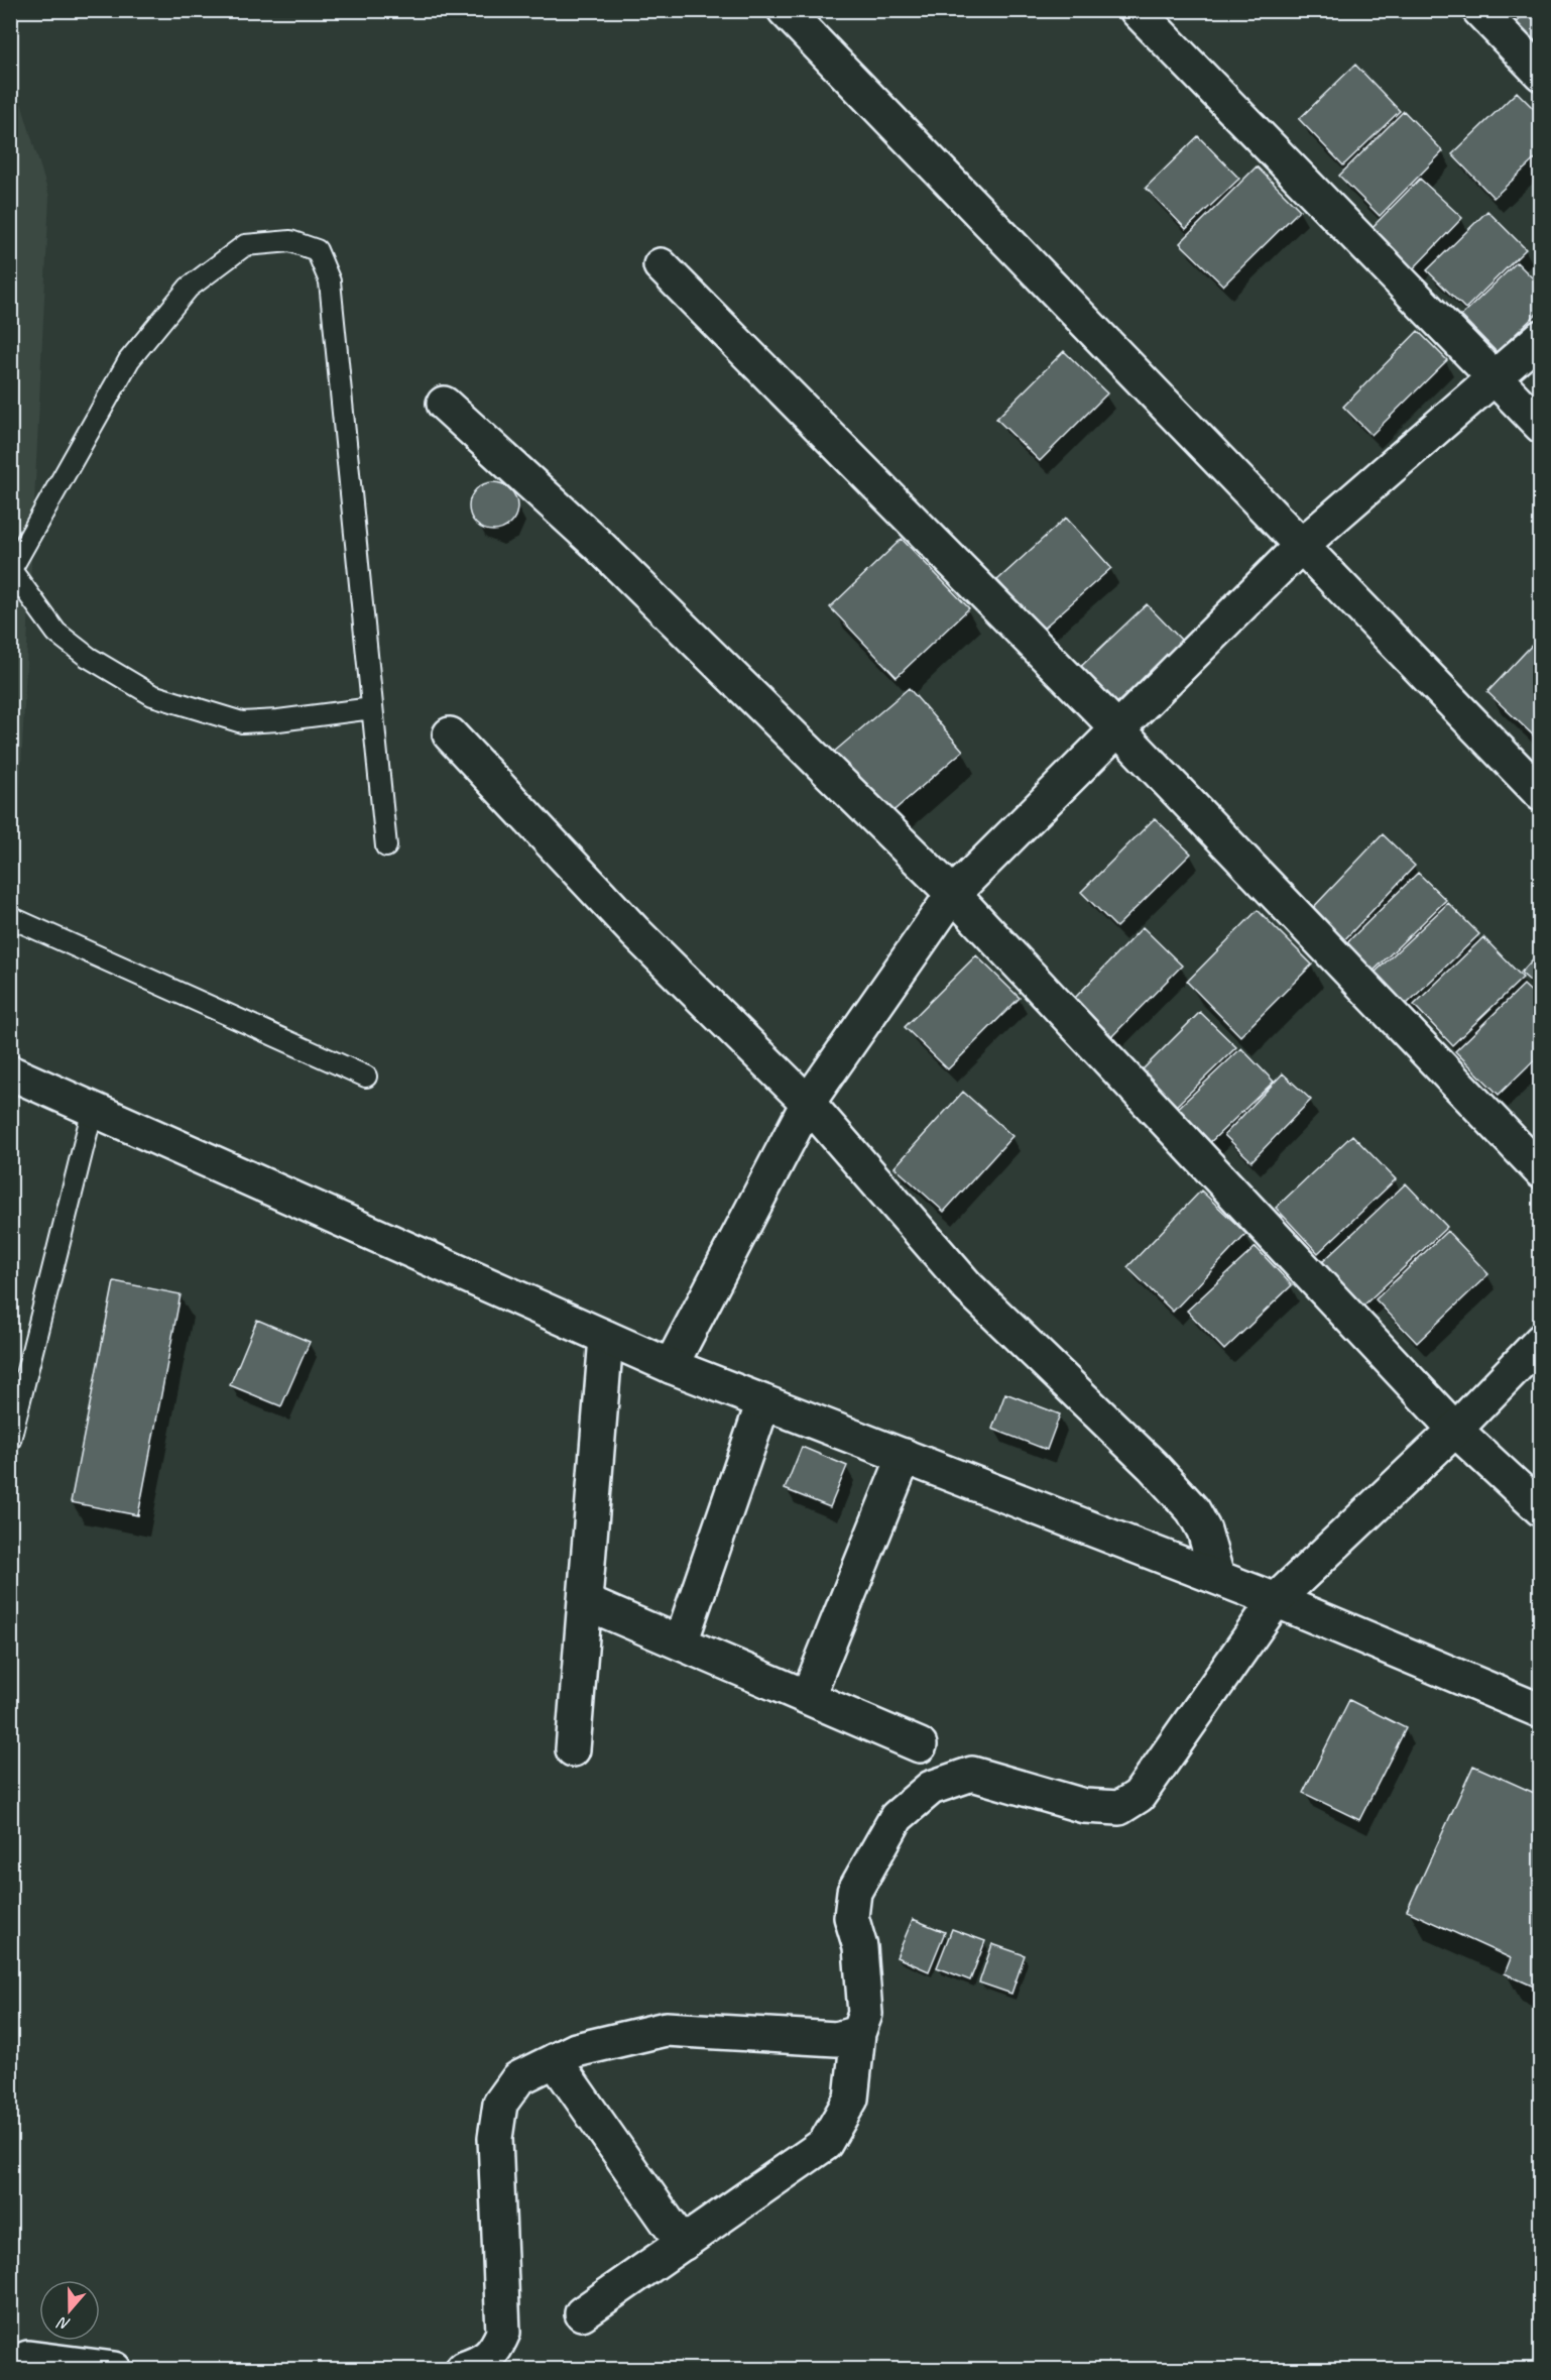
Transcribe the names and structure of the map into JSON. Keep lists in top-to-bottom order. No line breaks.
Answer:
{"north":"bottom"}
